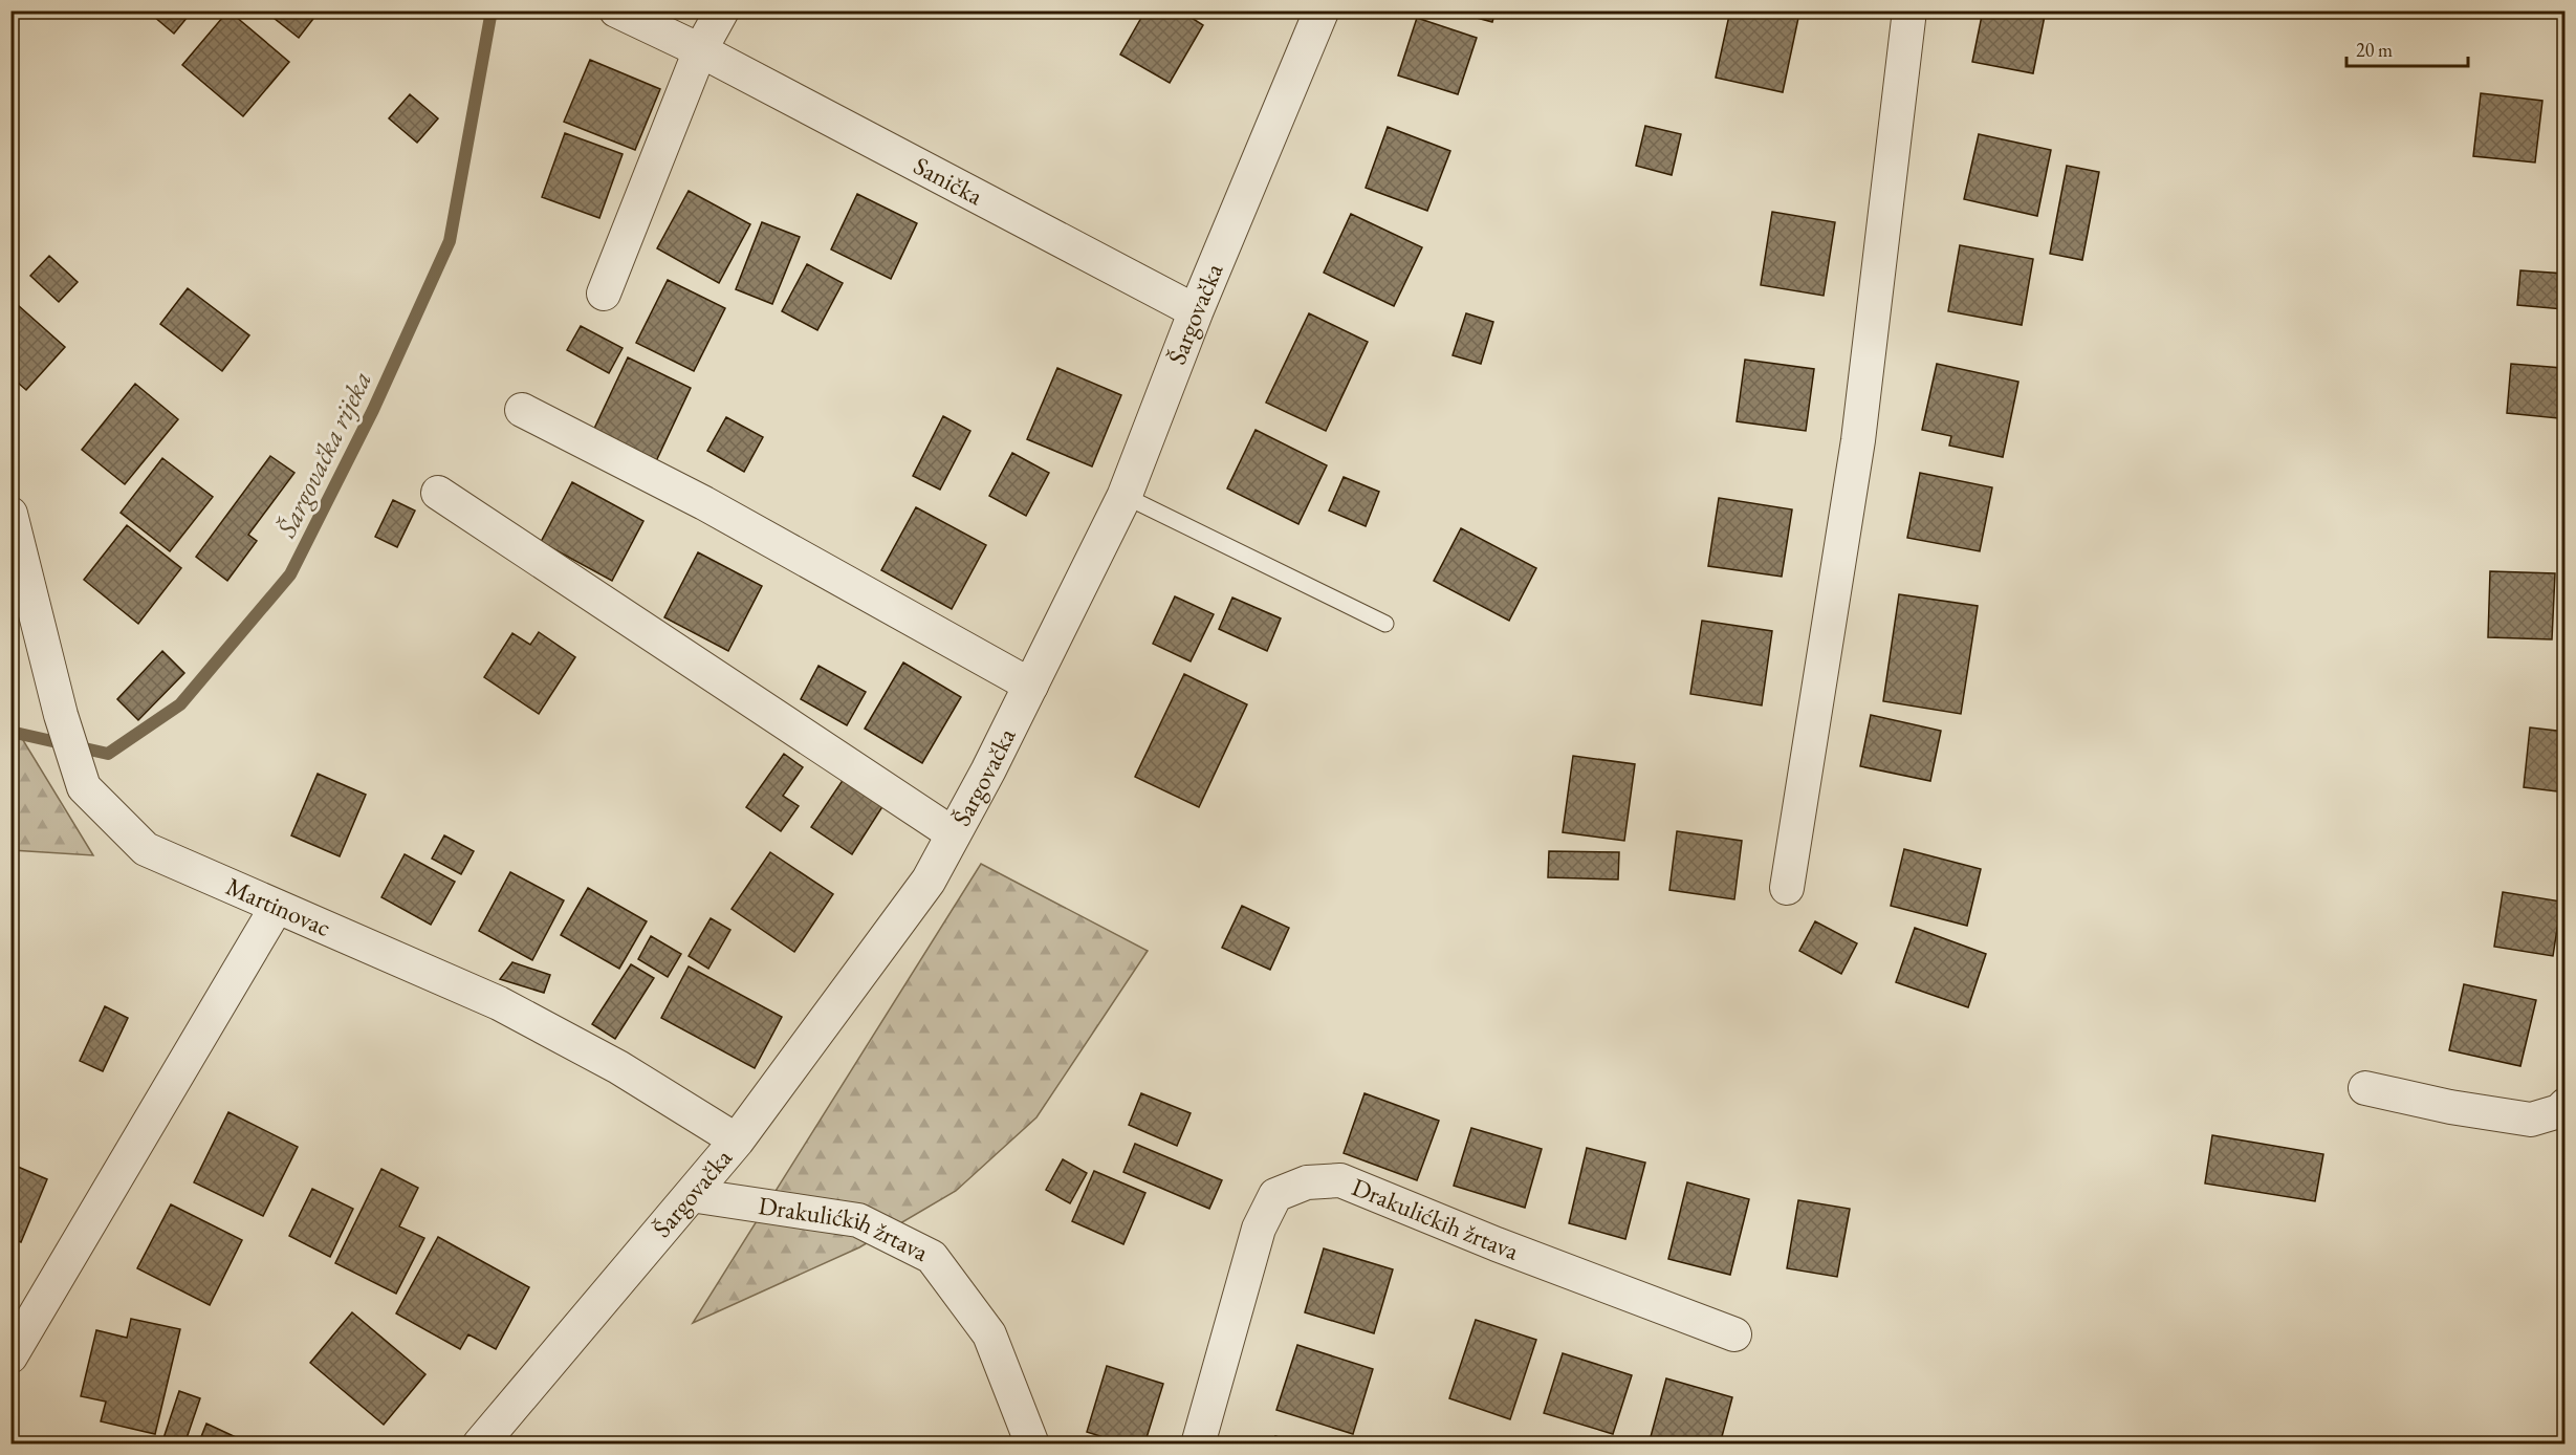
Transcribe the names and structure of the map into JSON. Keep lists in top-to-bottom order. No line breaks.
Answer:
{"streets":{"street":["Sanička","Šargovačka","Martinovac","Drakulićkih žrtava"]},"crossings":[["Sanička","Šargovačka"],["Šargovačka","Martinovac"],["Šargovačka","Drakulićkih žrtava"]],"water":["Šargovačka rijeka"],"scale_bar":"20 m"}
